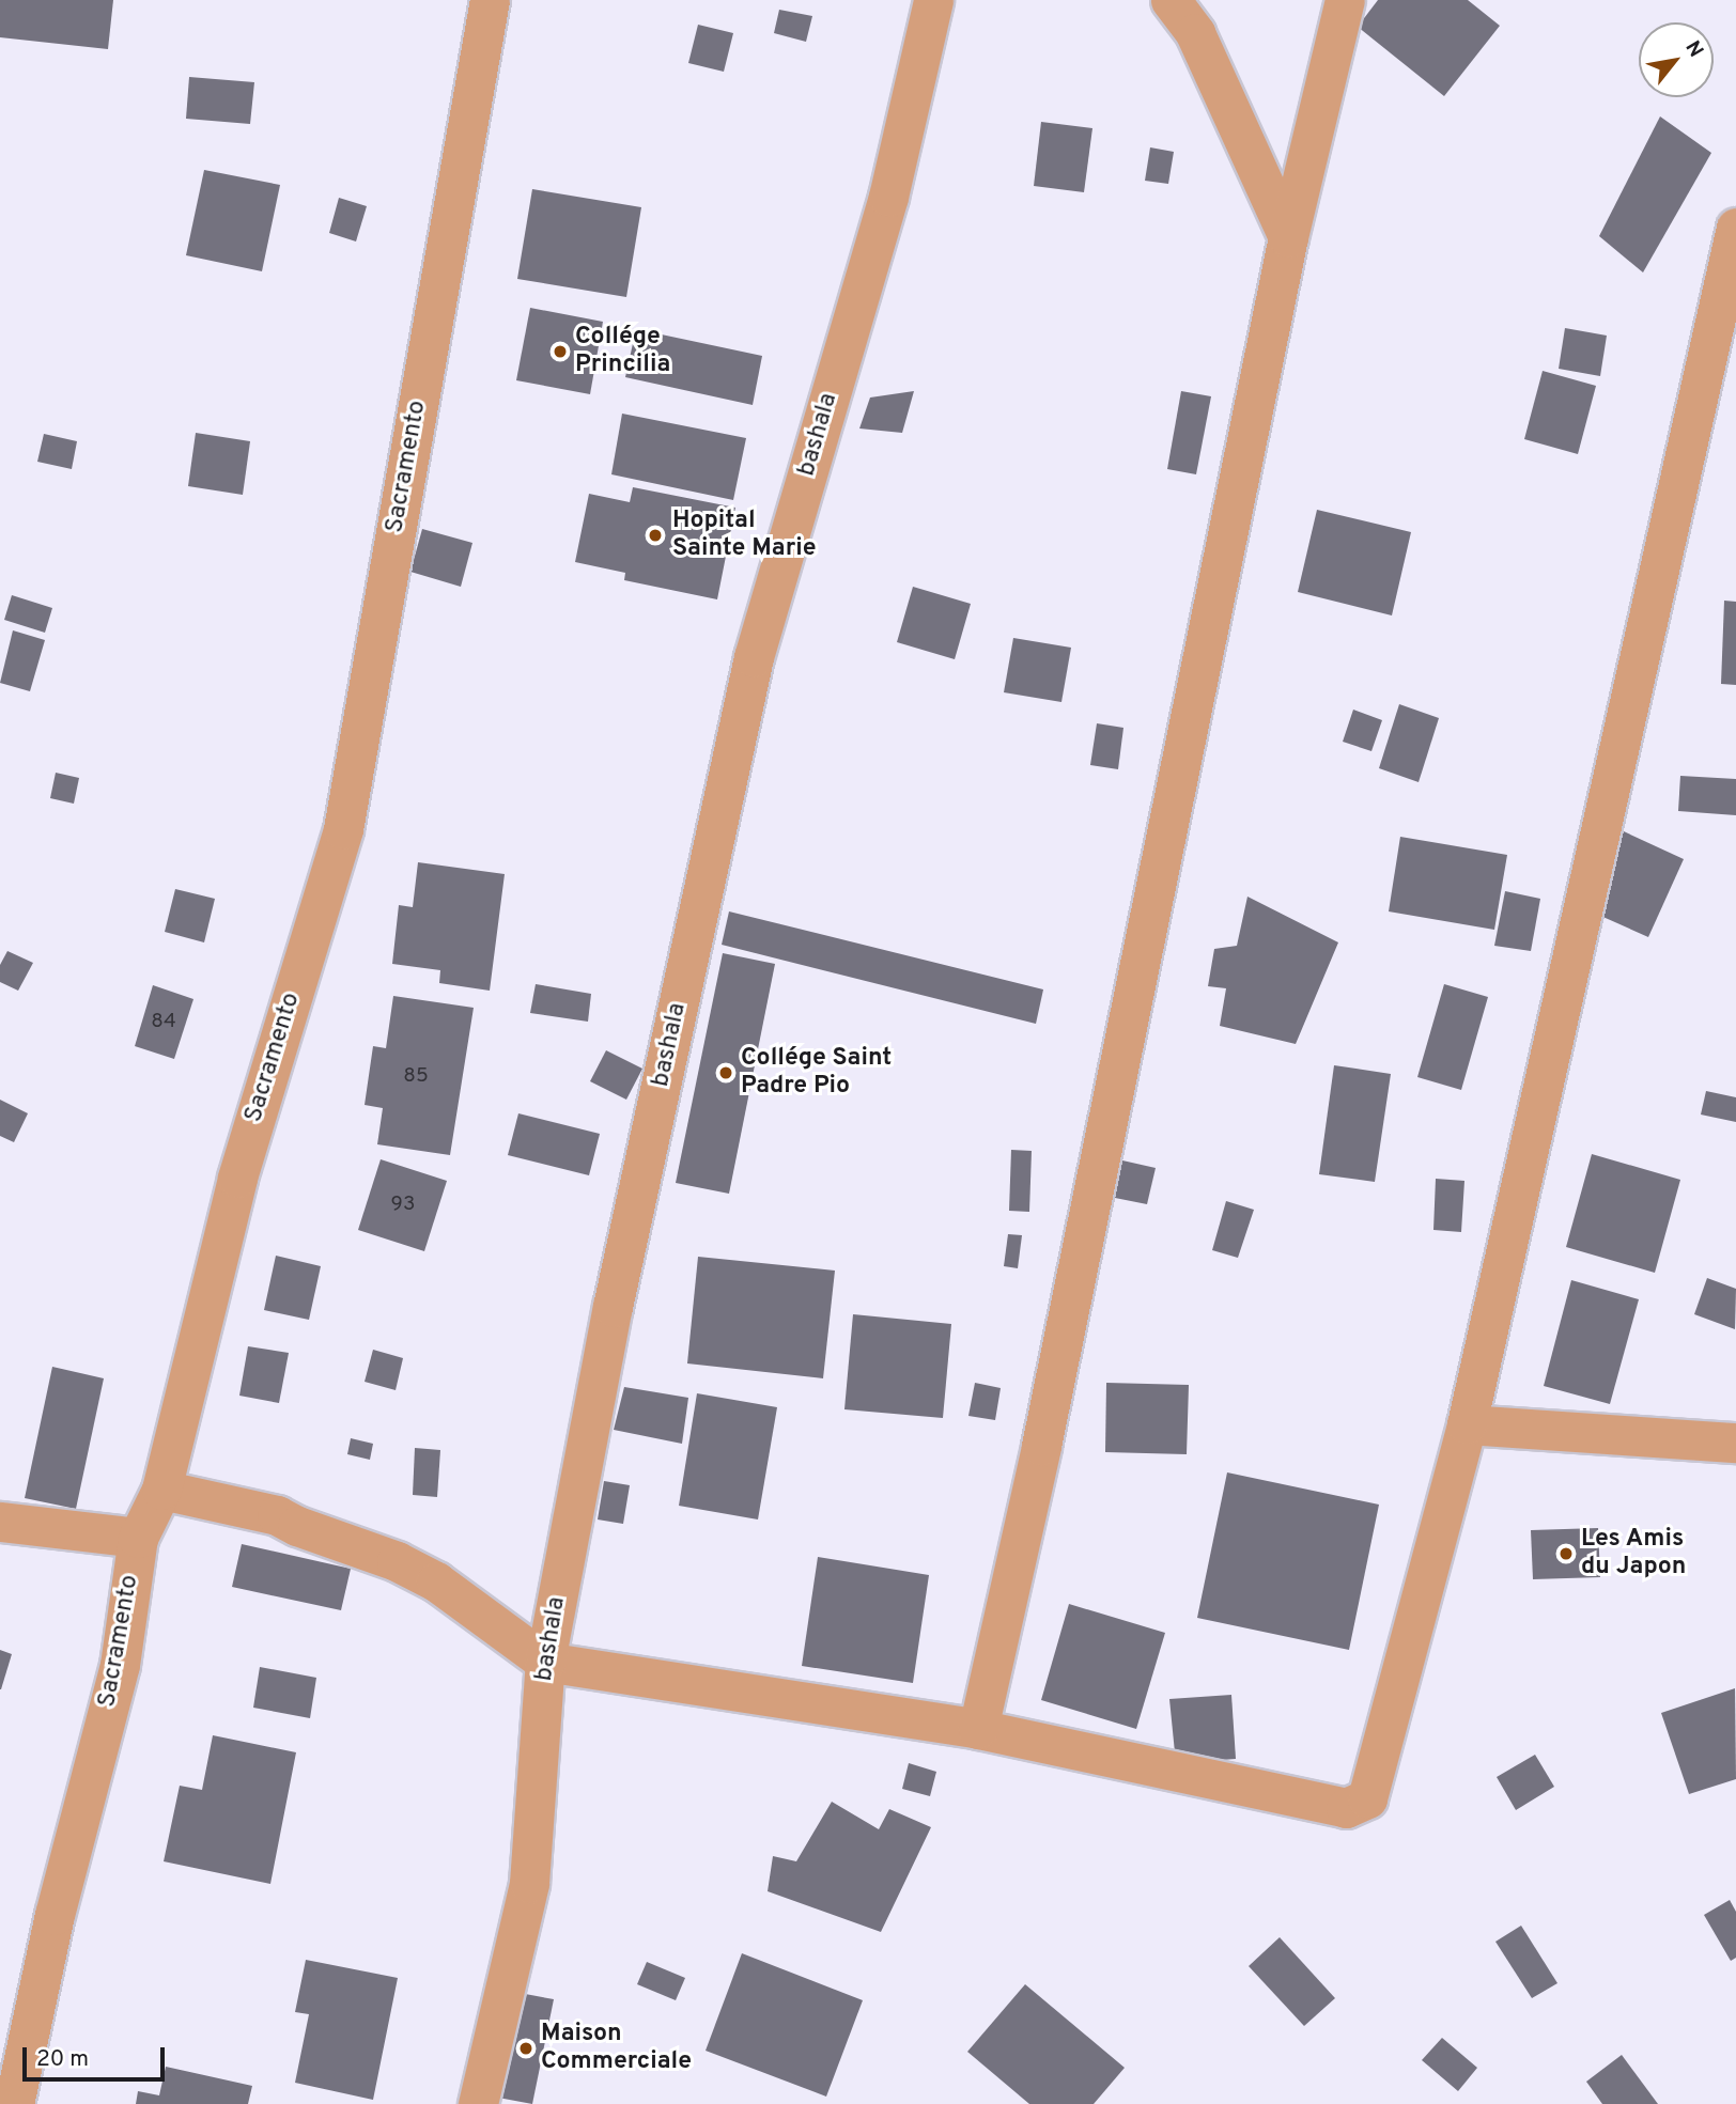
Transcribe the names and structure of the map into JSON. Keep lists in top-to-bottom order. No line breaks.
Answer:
{"streets":{"street":["bashala","Sacramento"]},"places":["Collége Princilia","Hopital Sainte Marie","Collége Saint Padre Pio","Les Amis du Japon","Maison Commerciale"],"house_numbers":["84","85","93"],"scale_bar":"20 m","north":"top right"}
